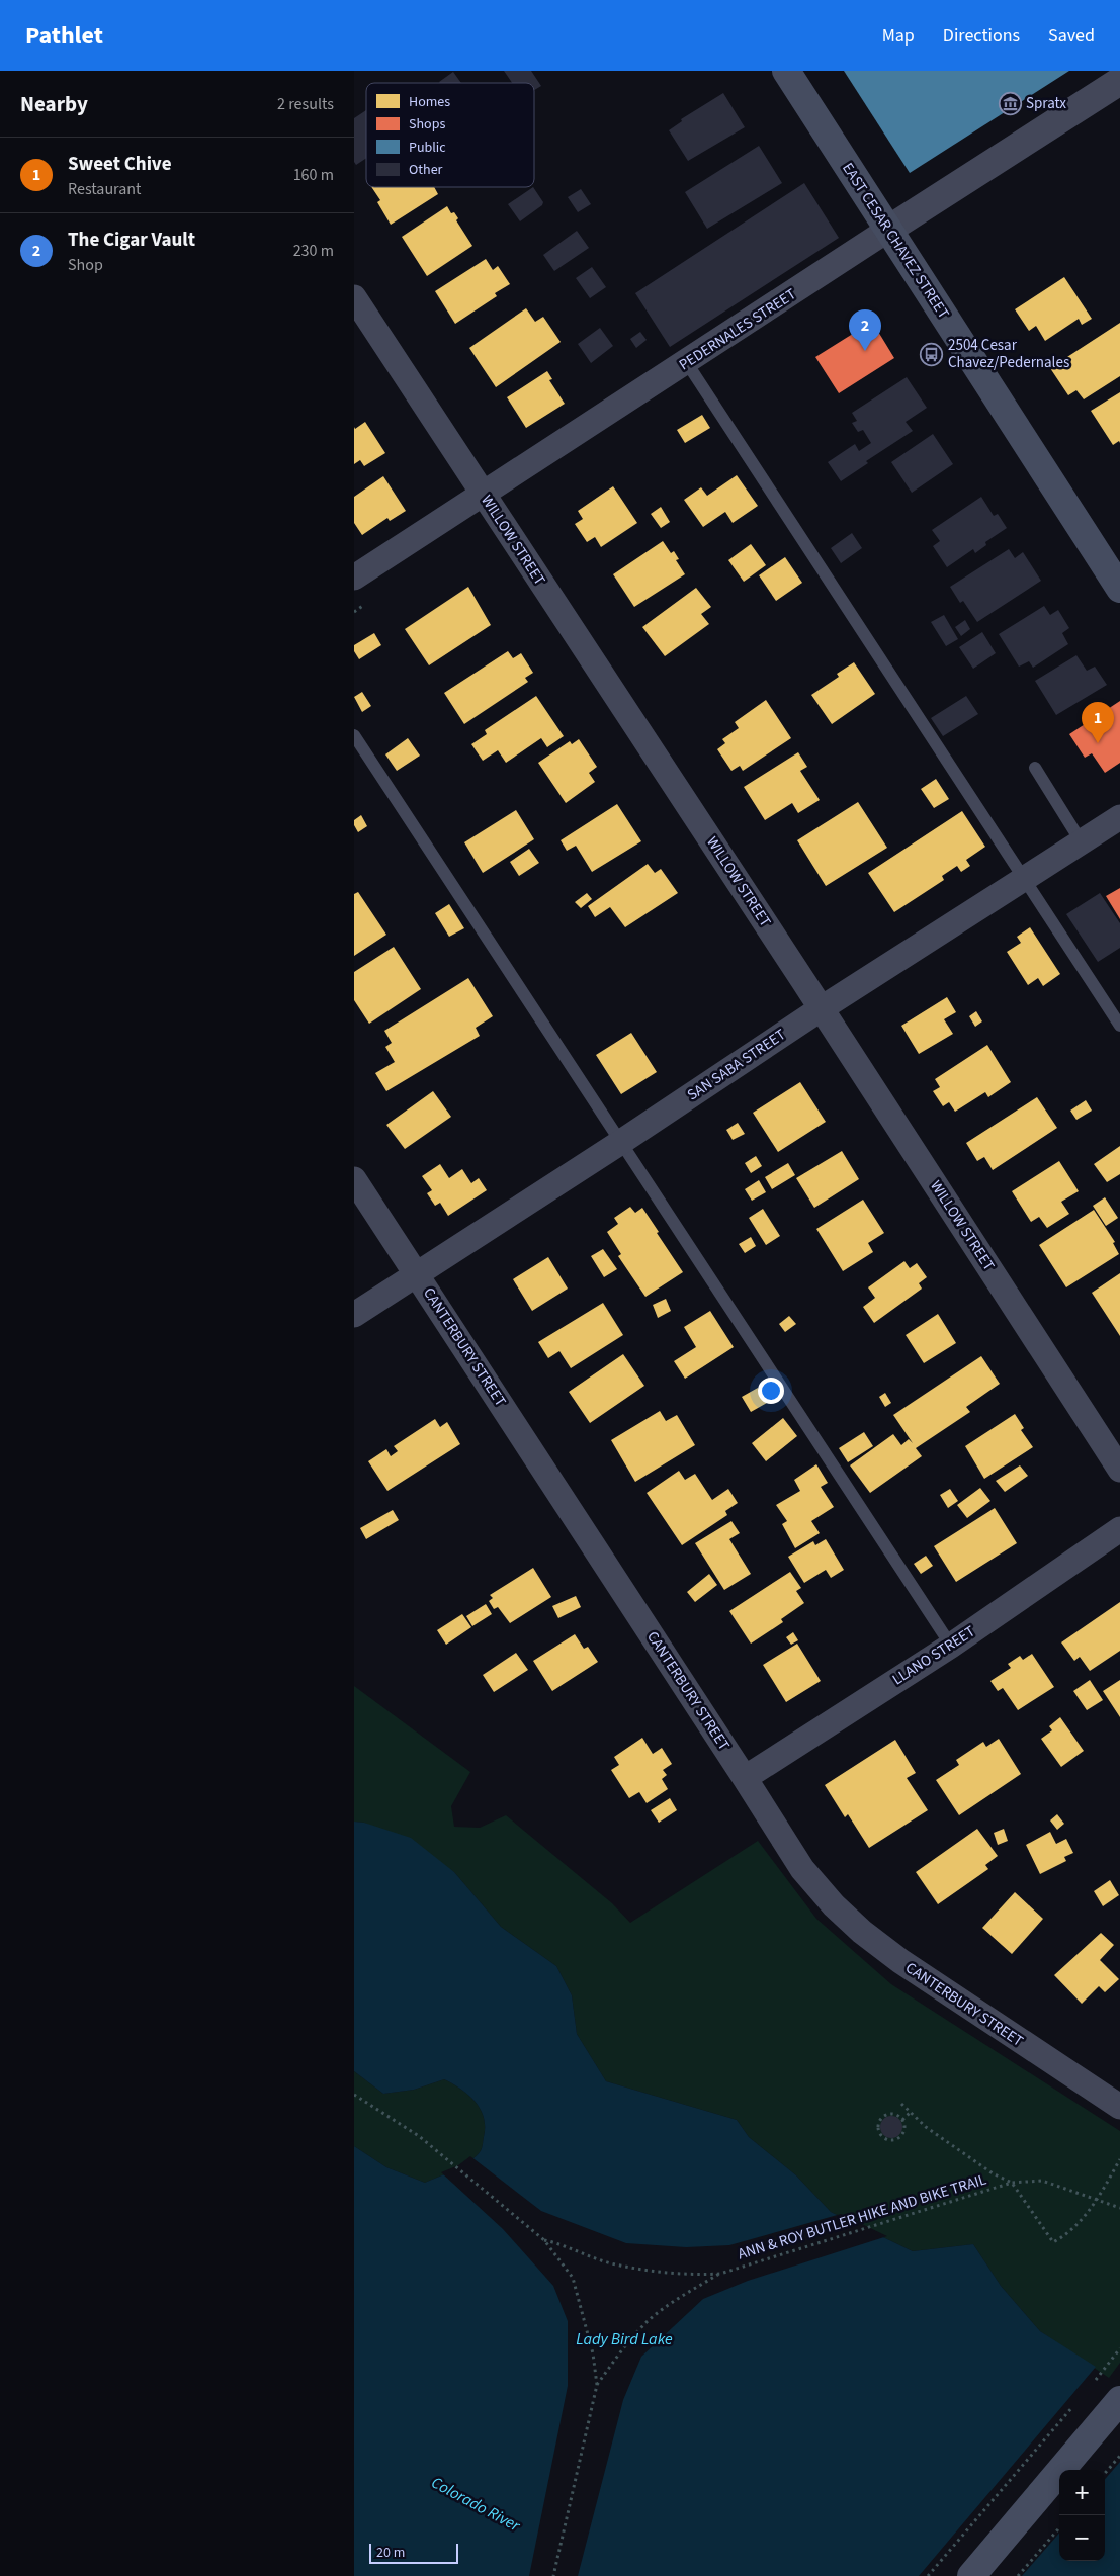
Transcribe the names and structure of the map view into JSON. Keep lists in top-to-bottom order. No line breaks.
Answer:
{"streets":{"main road":["EAST CESAR CHAVEZ STREET"],"street":["PEDERNALES STREET","WILLOW STREET","SAN SABA STREET","CANTERBURY STREET","LLANO STREET"],"path":["ANN & ROY BUTLER HIKE AND BIKE TRAIL"]},"crossings":[["EAST CESAR CHAVEZ STREET","PEDERNALES STREET"],["PEDERNALES STREET","WILLOW STREET"],["WILLOW STREET","SAN SABA STREET"],["SAN SABA STREET","CANTERBURY STREET"],["CANTERBURY STREET","LLANO STREET"]],"water":["Lady Bird Lake","Colorado River"],"places":{"museum":["Spratx"],"bus stop":["2504 Cesar Chavez/Pedernales"]},"legend":["Homes","Shops","Public","Other"],"scale_bar":"20 m","page":{"header":"Pathlet","nav":["Map","Directions","Saved"],"heading":["Nearby","2 results"],"list":[{"mark":"1","name":"Sweet Chive","note":"Restaurant","value":"160 m"},{"mark":"2","name":"The Cigar Vault","note":"Shop","value":"230 m"}],"pins":["2","1"],"map_buttons":["+","−"],"scale":"20 m"}}
